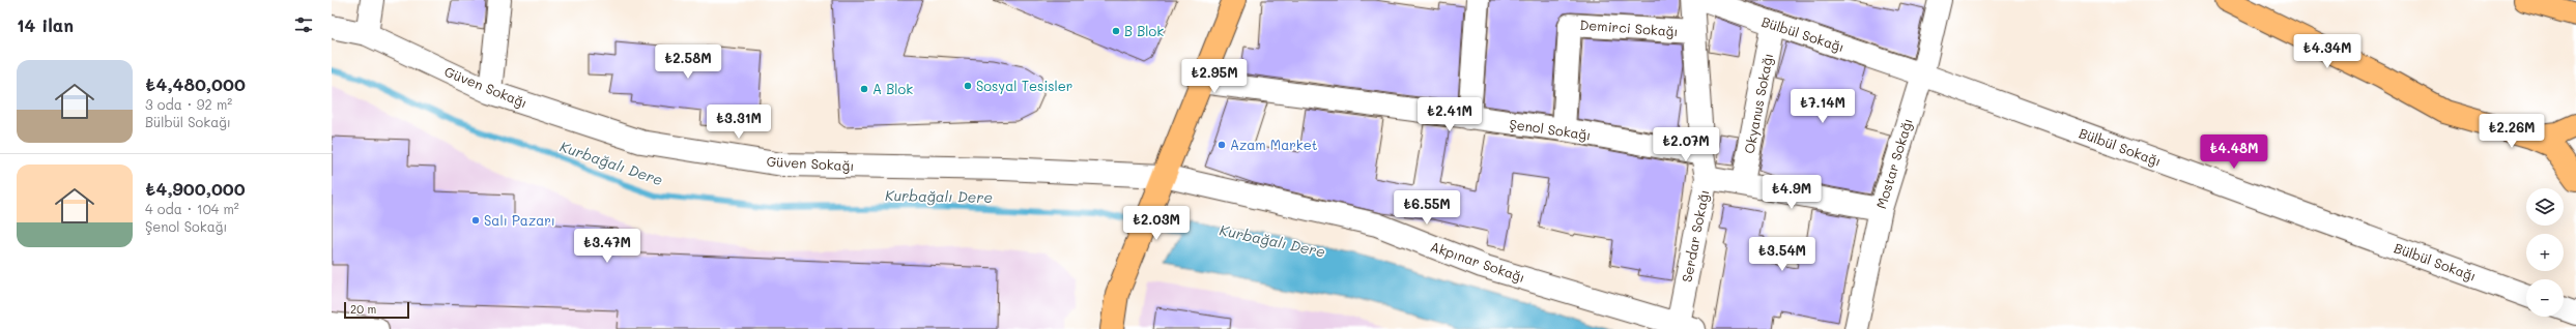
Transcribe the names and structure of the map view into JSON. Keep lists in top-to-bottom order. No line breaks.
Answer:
{"streets":{"street":["Demirci Sokağı","Bülbül Sokağı","Güven Sokağı","Okyanus Sokağı","Şenol Sokağı","Mostar Sokağı","Serdar Sokağı","Akpınar Sokağı"]},"crossings":[["Demirci Sokağı","Şenol Sokağı"],["Demirci Sokağı","Serdar Sokağı"],["Bülbül Sokağı","Okyanus Sokağı"],["Bülbül Sokağı","Mostar Sokağı"],["Güven Sokağı","Akpınar Sokağı"],["Şenol Sokağı","Serdar Sokağı"],["Serdar Sokağı","Akpınar Sokağı"]],"water":["Kurbağalı Dere"],"places":["B Blok","Sosyal Tesisler","A Blok","Azam Market","Salı Pazarı"],"scale_bar":"20 m","page":{"heading":"14 ilan","price":["₺4.34M","₺2.58M","₺2.95M","₺7.14M","₺2.41M","₺3.31M","₺2.26M","₺2.07M","₺4.48M","₺4.9M","₺6.55M","₺2.03M","₺3.47M","₺3.54M"],"list":[{"name":"₺4,480,000","note":"3 oda · 92 m² · Bülbül Sokağı"},{"name":"₺4,900,000","note":"4 oda · 104 m² · Şenol Sokağı"}],"map_buttons":["+","−"],"scale":"20 m"}}
